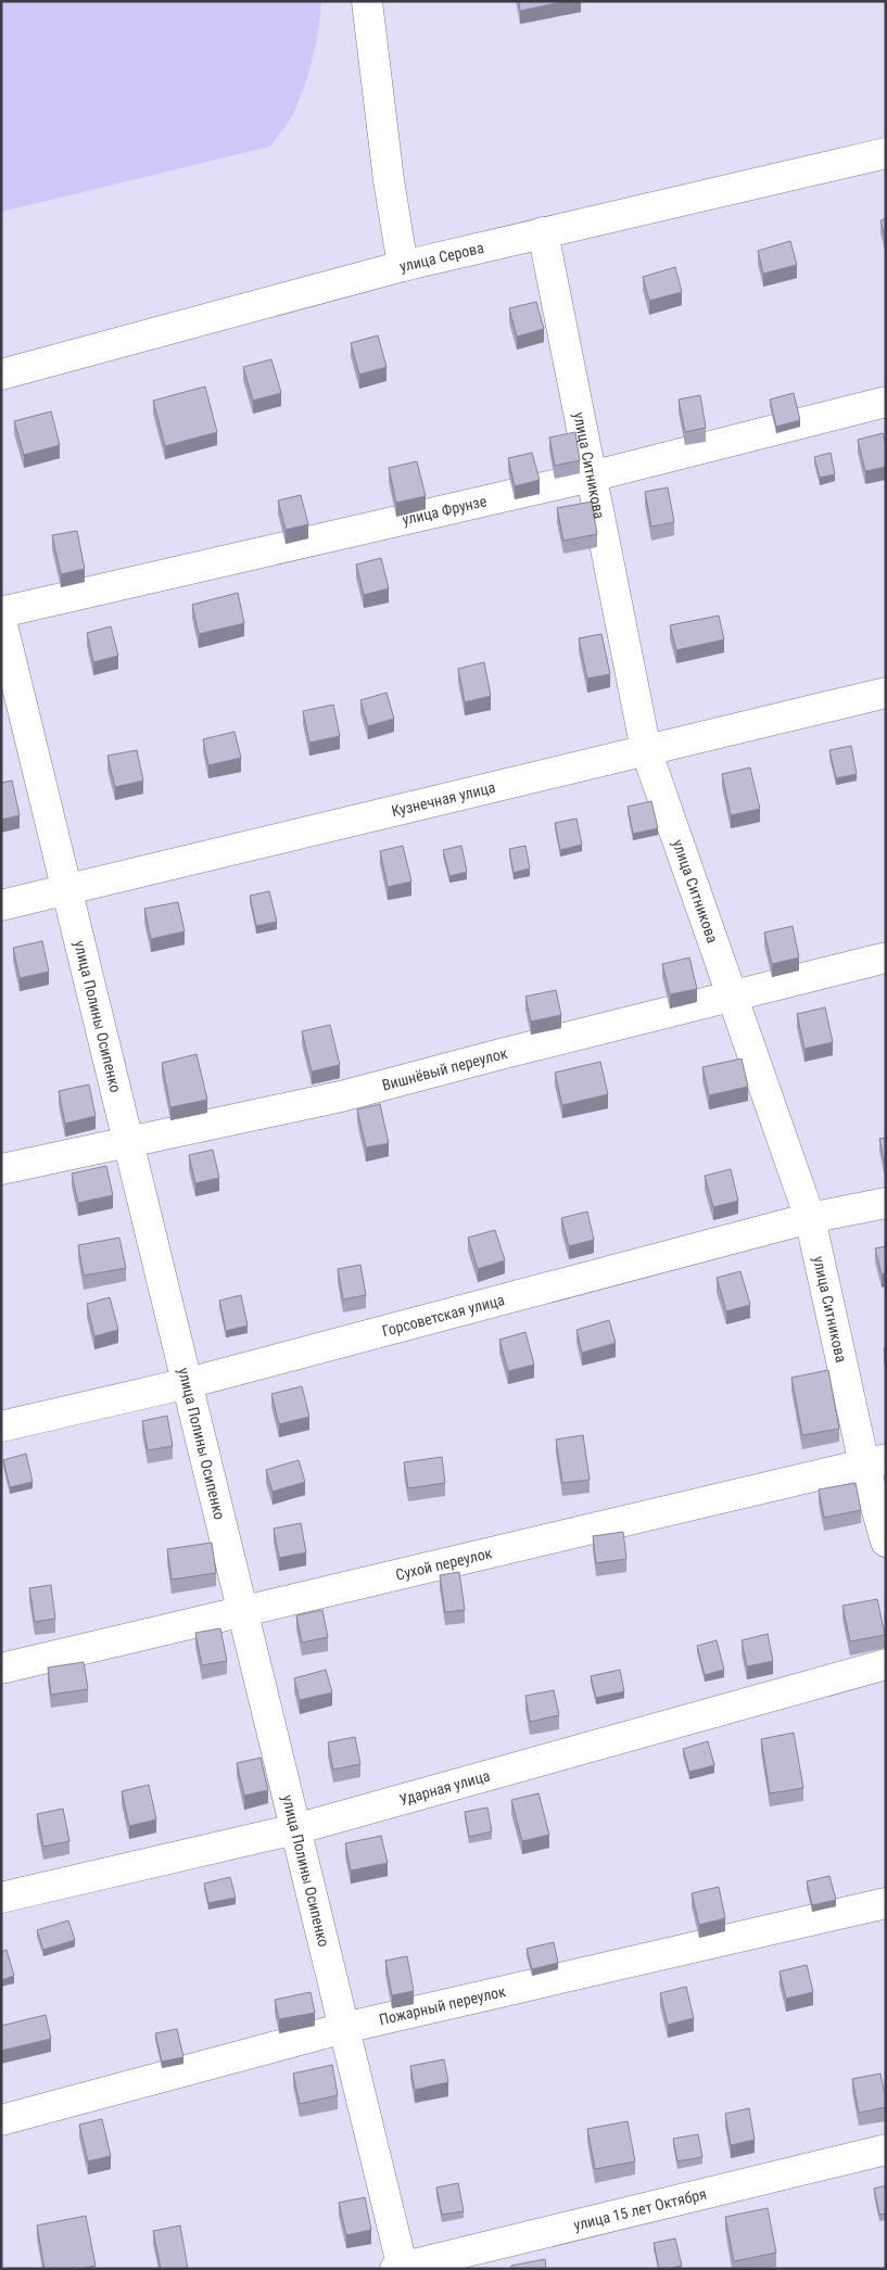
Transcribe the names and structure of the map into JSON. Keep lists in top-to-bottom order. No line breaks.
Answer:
{"streets":{"street":["улица Серова","улица Ситникова","улица Фрунзе","Кузнечная улица","улица Полины Осипенко","Вишнёвый переулок","Горсоветская улица","Сухой переулок","Ударная улица","Пожарный переулок","улица 15 лет Октября"]},"crossings":[["улица Серова","улица Ситникова"],["улица Ситникова","улица Фрунзе"],["улица Ситникова","Кузнечная улица"],["улица Ситникова","Вишнёвый переулок"],["улица Ситникова","Горсоветская улица"],["улица Ситникова","Сухой переулок"],["Кузнечная улица","улица Полины Осипенко"],["улица Полины Осипенко","Вишнёвый переулок"],["улица Полины Осипенко","Горсоветская улица"],["улица Полины Осипенко","Сухой переулок"],["улица Полины Осипенко","Ударная улица"],["улица Полины Осипенко","Пожарный переулок"],["улица Полины Осипенко","улица 15 лет Октября"]]}
